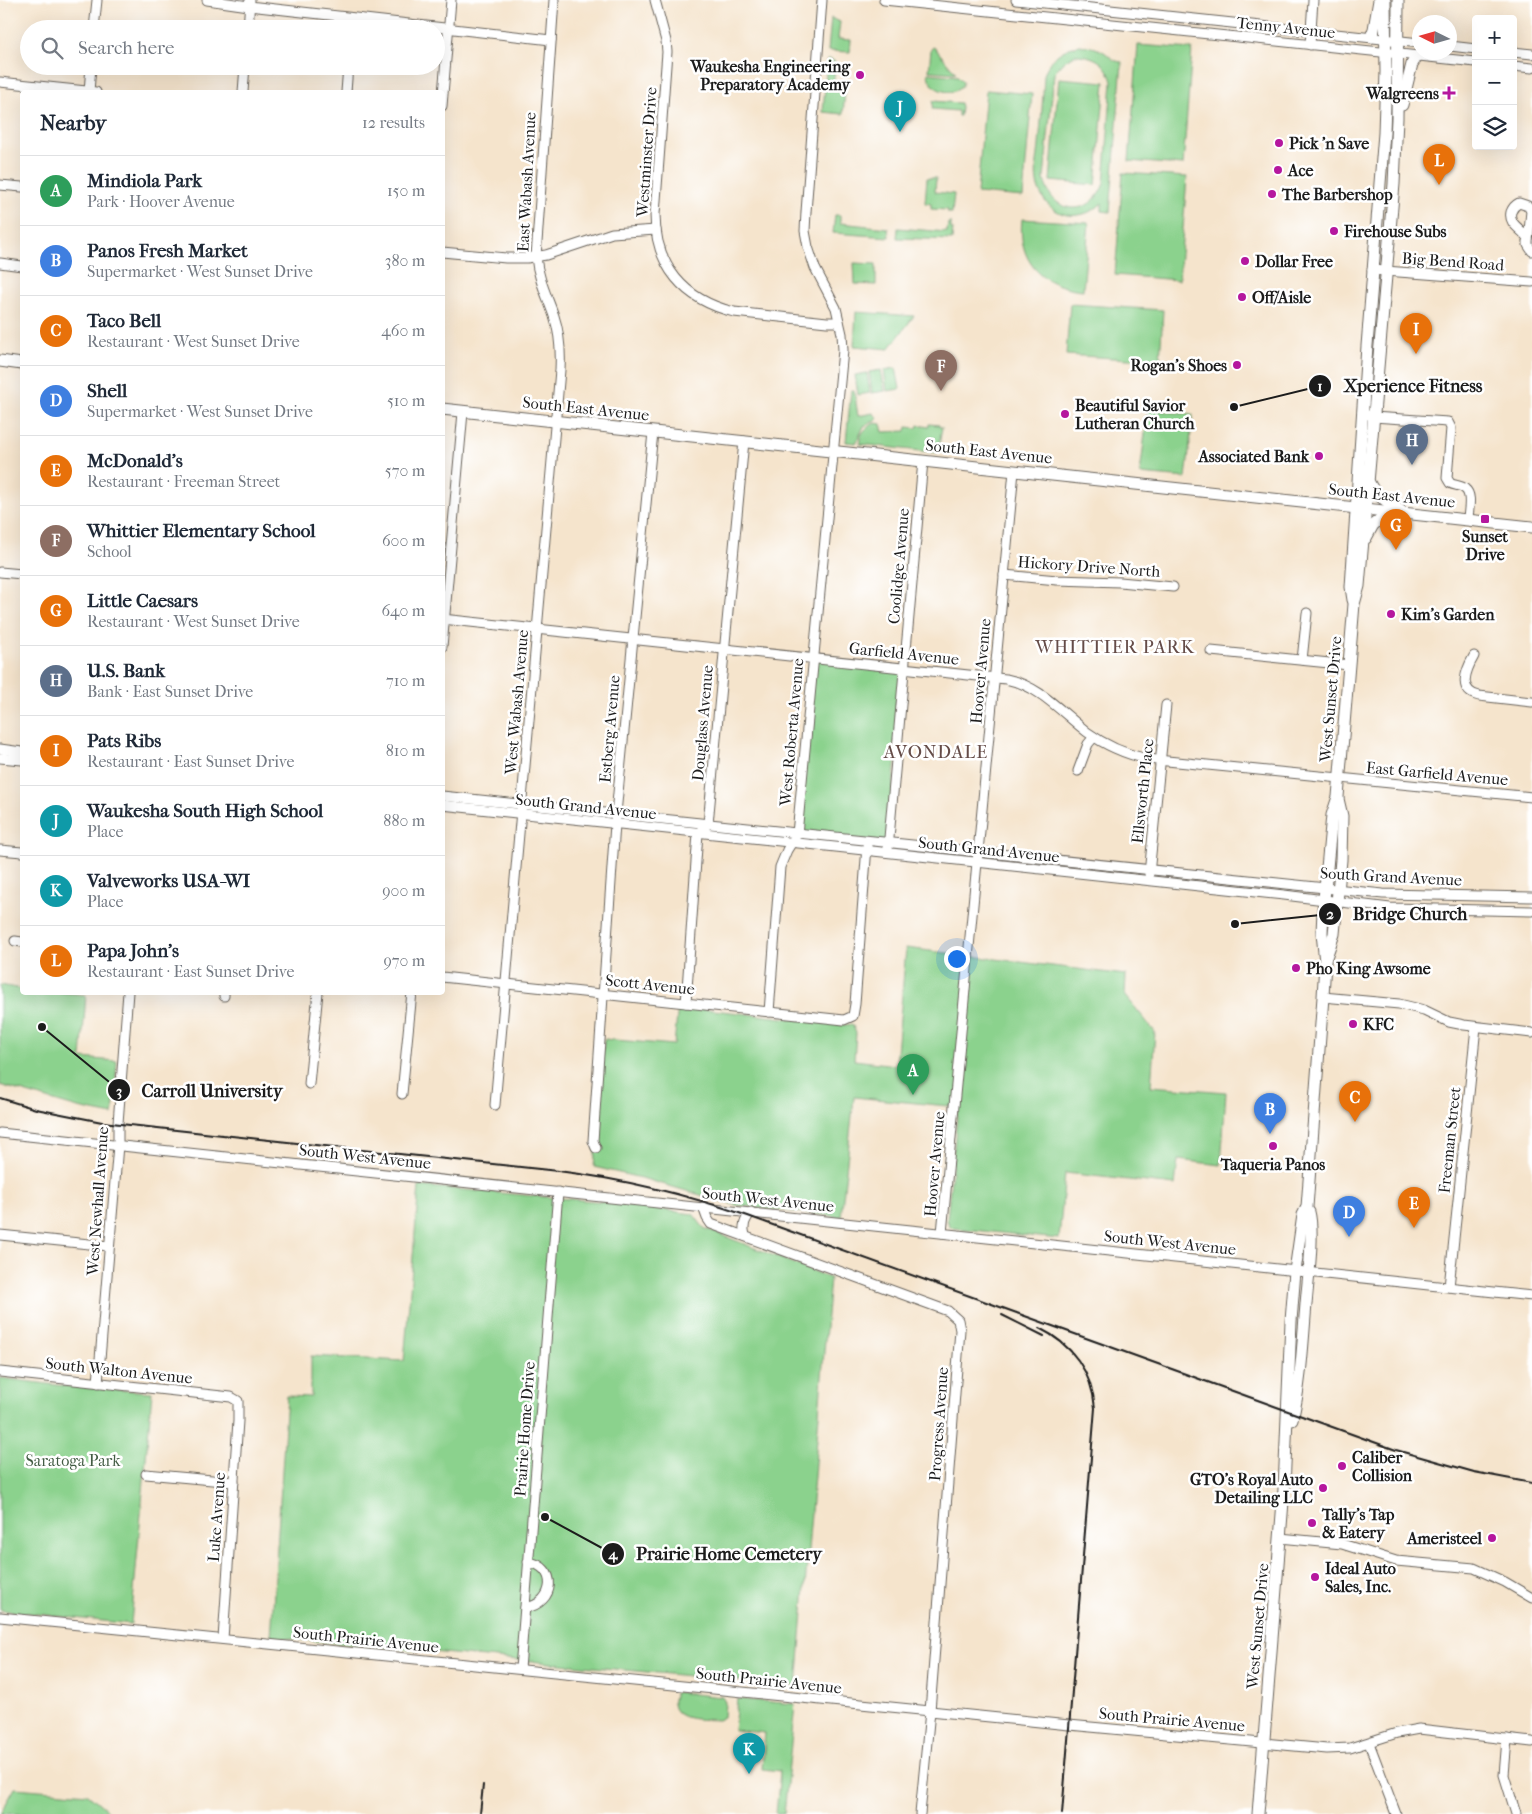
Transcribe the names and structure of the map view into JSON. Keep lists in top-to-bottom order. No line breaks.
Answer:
{"streets":{"main road":["South East Avenue","West Sunset Drive"],"street":["Tenny Avenue","Westminster Drive","East Wabash Avenue","Big Bend Road","Coolidge Avenue","Hickory Drive North","Garfield Avenue","Hoover Avenue","West Wabash Avenue","Douglass Avenue","Estberg Avenue","West Roberta Avenue","East Garfield Avenue","Ellsworth Place","South Grand Avenue","Scott Avenue","Freeman Street","South West Avenue","West Newhall Avenue","South Walton Avenue","Progress Avenue","Prairie Home Drive","Luke Avenue","South Prairie Avenue"]},"crossings":[["Westminster Drive","West Roberta Avenue"],["East Wabash Avenue","South East Avenue"],["East Wabash Avenue","West Wabash Avenue"],["South East Avenue","Coolidge Avenue"],["South East Avenue","Hoover Avenue"],["South East Avenue","West Sunset Drive"],["South East Avenue","West Wabash Avenue"],["South East Avenue","Douglass Avenue"],["South East Avenue","Estberg Avenue"],["South East Avenue","West Roberta Avenue"],["Coolidge Avenue","Garfield Avenue"],["Coolidge Avenue","South Grand Avenue"],["Hickory Drive North","Hoover Avenue"],["Garfield Avenue","Hoover Avenue"],["Garfield Avenue","West Sunset Drive"],["Garfield Avenue","West Wabash Avenue"],["Garfield Avenue","Douglass Avenue"],["Garfield Avenue","Estberg Avenue"],["Garfield Avenue","West Roberta Avenue"],["Garfield Avenue","East Garfield Avenue"],["Garfield Avenue","Ellsworth Place"],["Hoover Avenue","South Grand Avenue"],["Hoover Avenue","South West Avenue"],["West Sunset Drive","East Garfield Avenue"],["West Sunset Drive","South Grand Avenue"],["West Sunset Drive","South West Avenue"],["West Sunset Drive","South Prairie Avenue"],["West Wabash Avenue","South Grand Avenue"],["West Wabash Avenue","Scott Avenue"],["Douglass Avenue","South Grand Avenue"],["Estberg Avenue","South Grand Avenue"],["Estberg Avenue","Scott Avenue"],["West Roberta Avenue","South Grand Avenue"],["Ellsworth Place","South Grand Avenue"],["South Grand Avenue","Scott Avenue"],["Freeman Street","South West Avenue"],["South West Avenue","West Newhall Avenue"],["South West Avenue","Progress Avenue"],["South West Avenue","Prairie Home Drive"],["West Newhall Avenue","South Walton Avenue"],["South Walton Avenue","Luke Avenue"],["Progress Avenue","South Prairie Avenue"],["Prairie Home Drive","South Prairie Avenue"],["Luke Avenue","South Prairie Avenue"]],"districts":["WHITTIER PARK","AVONDALE"],"parks":["Saratoga Park"],"places":{"other":["Waukesha Engineering Preparatory Academy","Pick 'n Save","Ace","The Barbershop","Firehouse Subs","Dollar Free","Off/Aisle","Rogan's Shoes","Xperience Fitness","Beautiful Savior Lutheran Church","Associated Bank","Kim's Garden","Bridge Church","Pho King Awsome","KFC","Carroll University","Taqueria Panos","Caliber Collision","GTO's Royal Auto Detailing LLC","Prairie Home Cemetery","Tally's Tap & Eatery","Ameristeel","Ideal Auto Sales, Inc."],"health":["Walgreens"],"transit":["Sunset Drive"]},"north":"left","page":{"map_buttons":["+","−"],"search":"Search here","heading":["Nearby","12 results"],"pins":["J","L","I","F","H","G","A","C","B","E","D","K"],"list":[{"mark":"A","name":"Mindiola Park","note":"Park · Hoover Avenue","value":"150 m"},{"mark":"B","name":"Panos Fresh Market","note":"Supermarket · West Sunset Drive","value":"380 m"},{"mark":"C","name":"Taco Bell","note":"Restaurant · West Sunset Drive","value":"460 m"},{"mark":"D","name":"Shell","note":"Supermarket · West Sunset Drive","value":"510 m"},{"mark":"E","name":"McDonald's","note":"Restaurant · Freeman Street","value":"570 m"},{"mark":"F","name":"Whittier Elementary School","note":"School","value":"600 m"},{"mark":"G","name":"Little Caesars","note":"Restaurant · West Sunset Drive","value":"640 m"},{"mark":"H","name":"U.S. Bank","note":"Bank · East Sunset Drive","value":"710 m"},{"mark":"I","name":"Pats Ribs","note":"Restaurant · East Sunset Drive","value":"810 m"},{"mark":"J","name":"Waukesha South High School","note":"Place","value":"880 m"},{"mark":"K","name":"Valveworks USA-WI","note":"Place","value":"900 m"},{"mark":"L","name":"Papa John's","note":"Restaurant · East Sunset Drive","value":"970 m"}]}}
